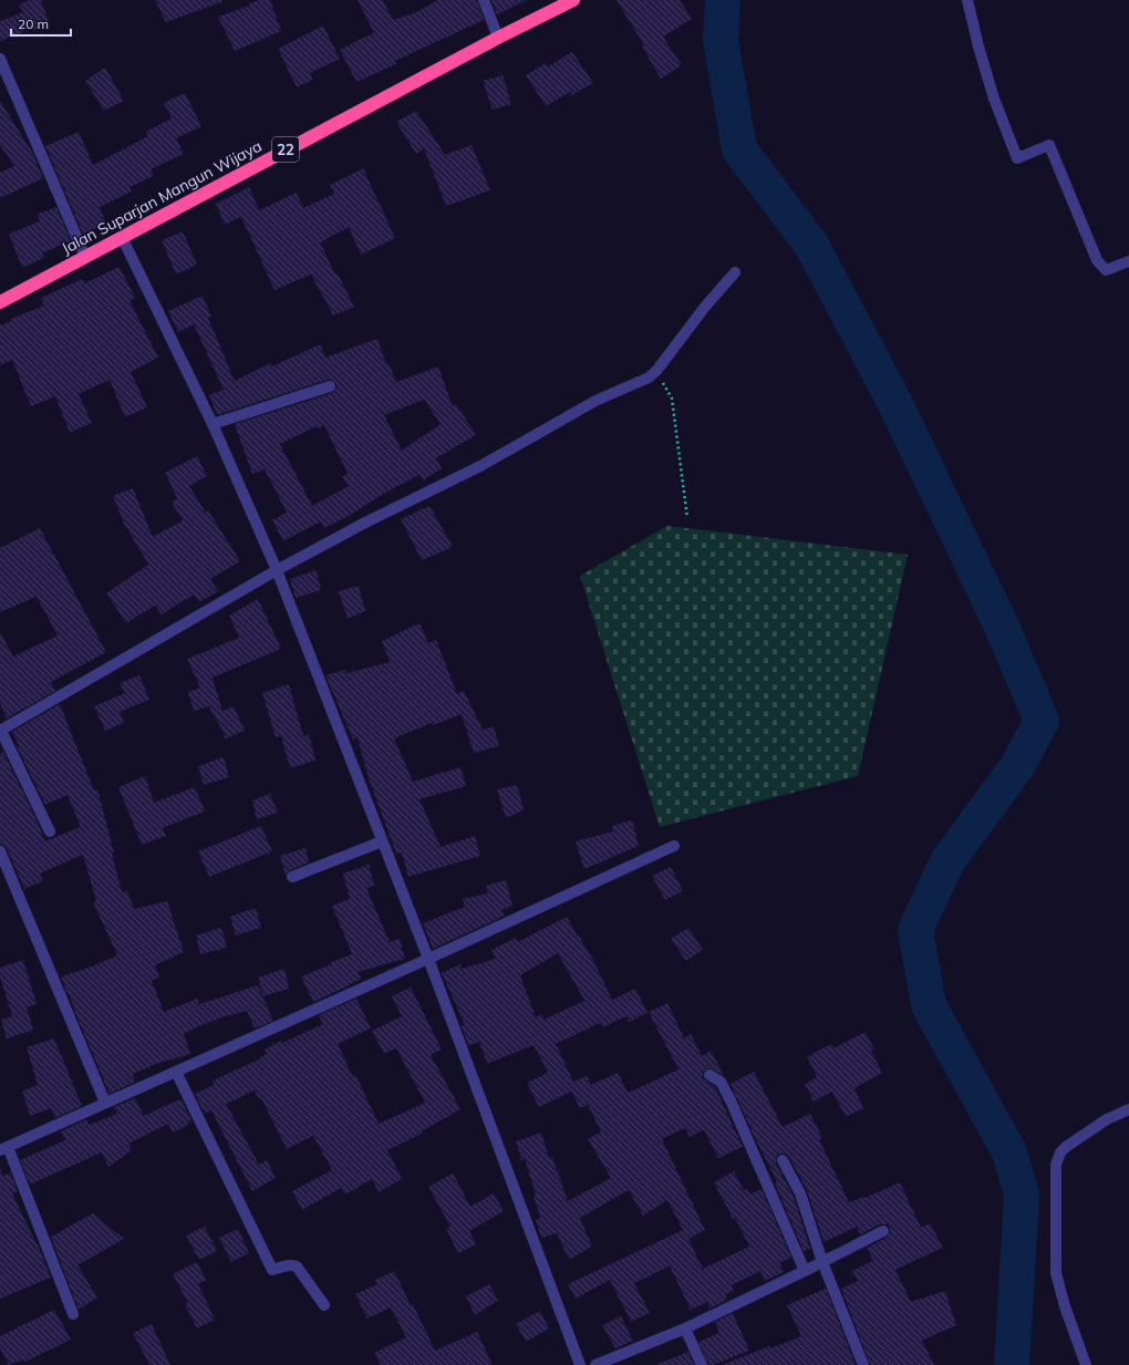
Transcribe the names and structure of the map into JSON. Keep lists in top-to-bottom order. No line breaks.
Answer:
{"streets":{"highway":["22","Jalan Suparjan Mangun Wijaya"]},"scale_bar":"20 m"}
